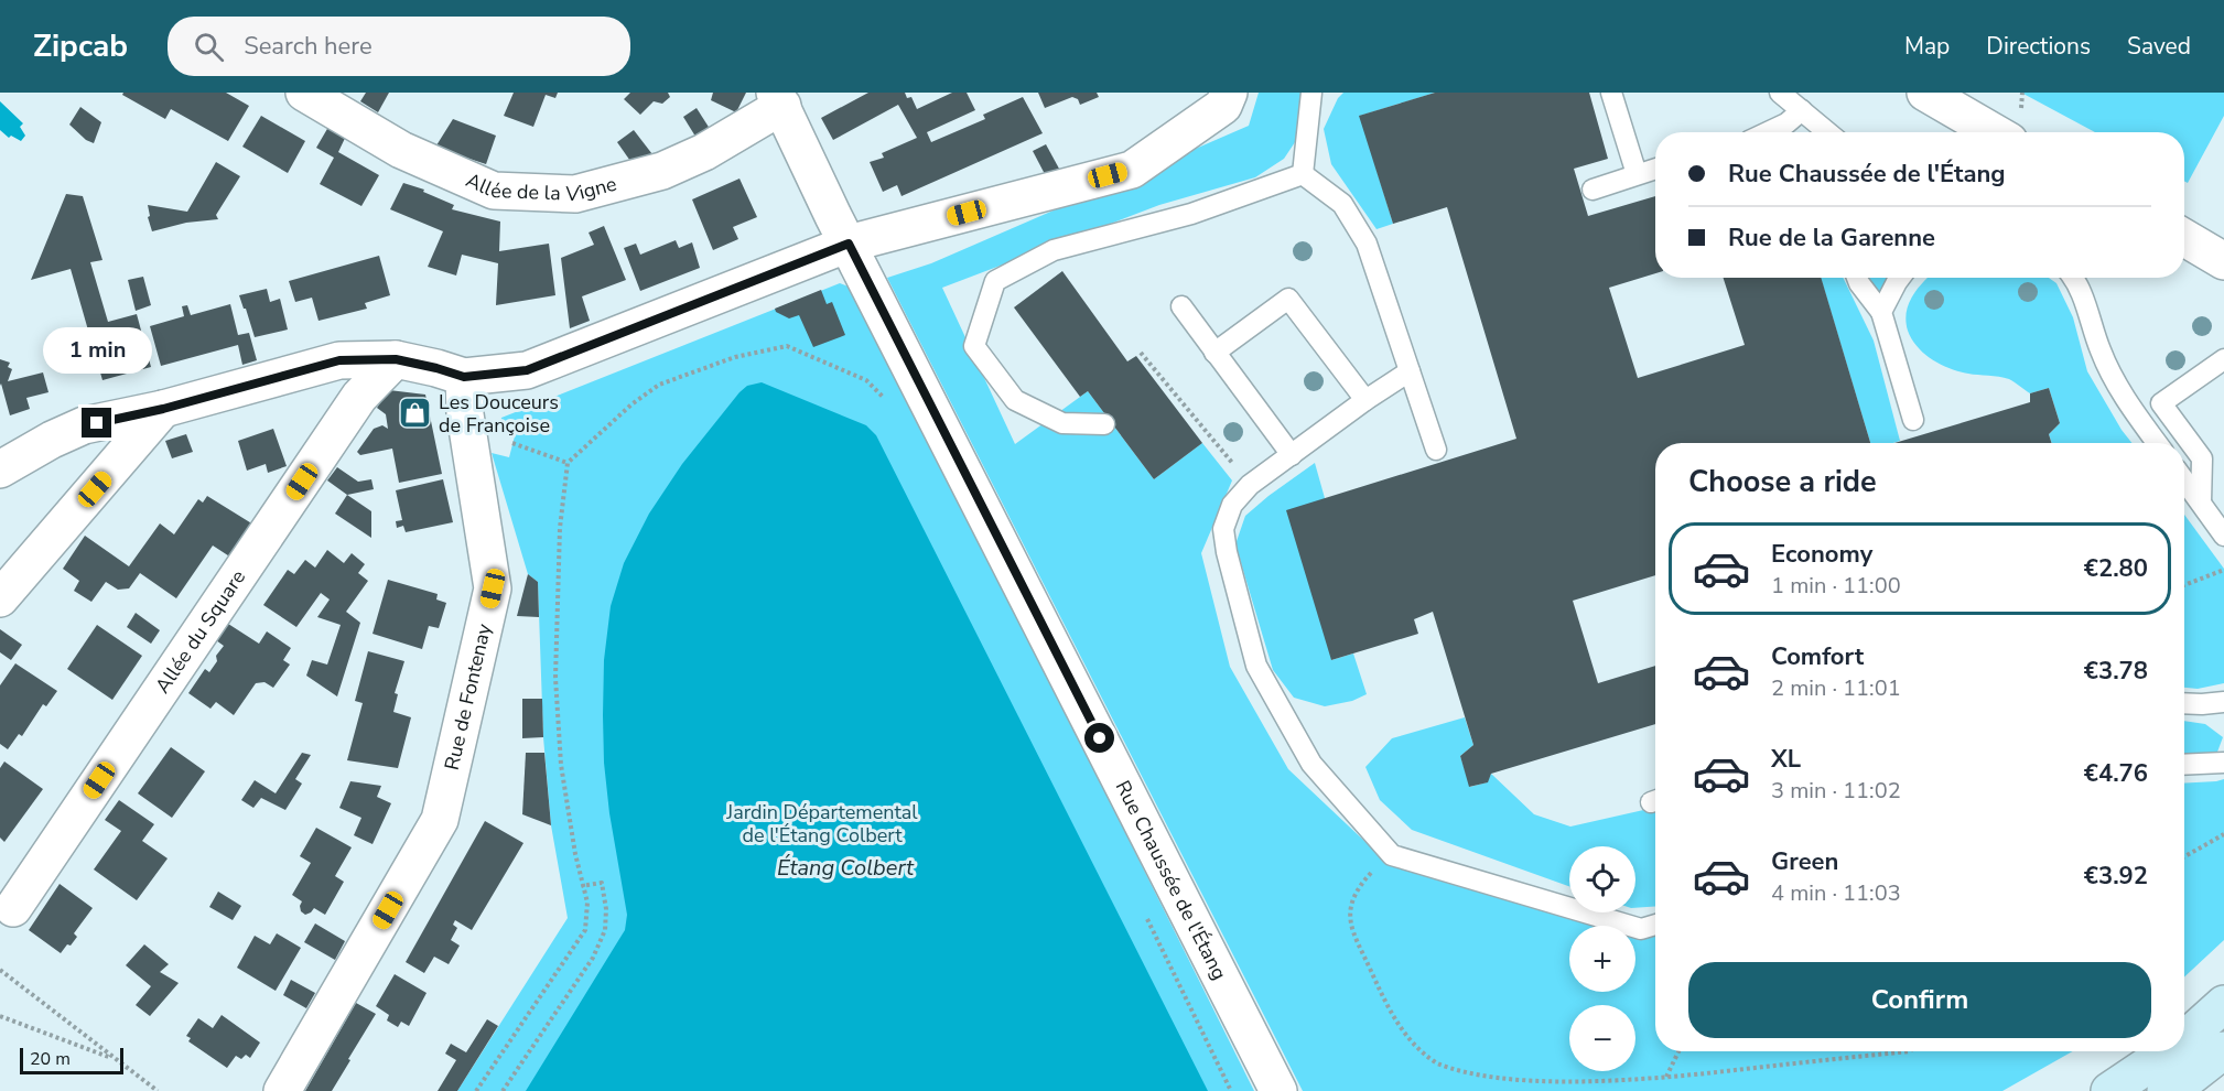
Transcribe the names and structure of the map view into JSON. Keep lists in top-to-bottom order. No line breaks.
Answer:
{"streets":{"street":["Allée de la Vigne","Allée du Square","Rue de Fontenay","Rue Chaussée de l'Étang"]},"crossings":[["Allée de la Vigne","Rue Chaussée de l'Étang"]],"water":["Étang Colbert"],"parks":["Jardin Départemental de l'Étang Colbert"],"places":{"shop":["Les Douceurs de Françoise"]},"scale_bar":"20 m","page":{"header":"Zipcab","search":"Search here","nav":["Map","Directions","Saved"],"banner":["Rue Chaussée de l'Étang","Rue de la Garenne"],"bubble":"1 min","heading":"Choose a ride","list":[{"name":"Economy","note":"1 min · 11:00","value":"€2.80"},{"name":"Comfort","note":"2 min · 11:01","value":"€3.78"},{"name":"XL","note":"3 min · 11:02","value":"€4.76"},{"name":"Green","note":"4 min · 11:03","value":"€3.92"}],"map_buttons":["+","−"],"buttons":"Confirm","scale":"20 m"}}
